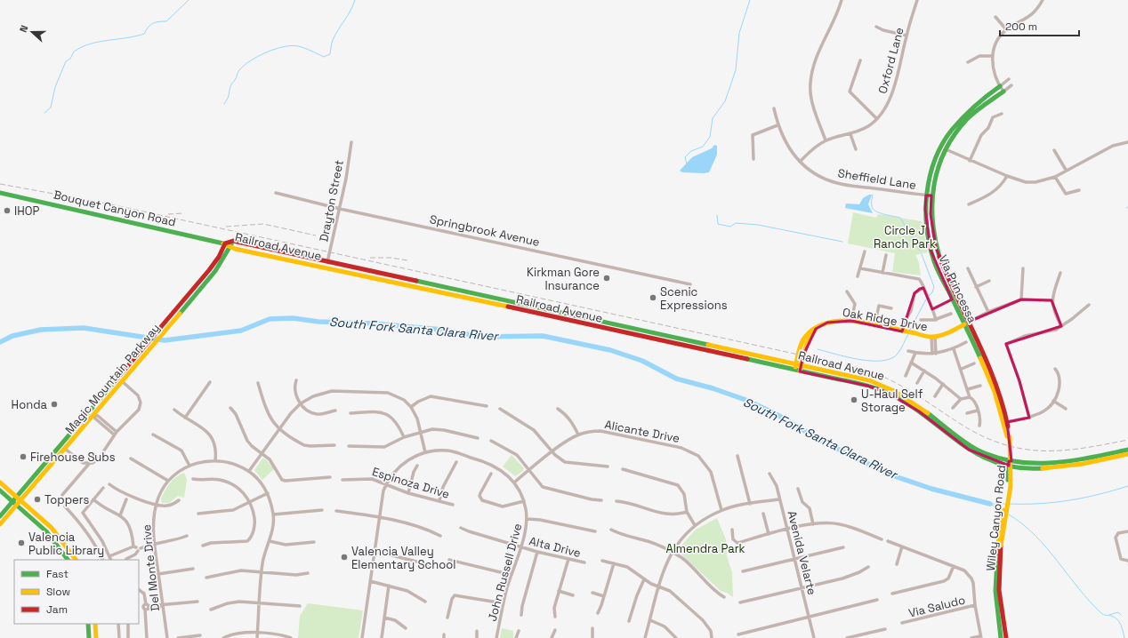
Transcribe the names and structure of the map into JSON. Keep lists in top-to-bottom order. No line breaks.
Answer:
{"streets":{"main road":["Bouquet Canyon Road","Railroad Avenue","Via Princessa","Oak Ridge Drive","Magic Mountain Parkway","Wiley Canyon Road"],"street":["Oxford Lane","Sheffield Lane","Drayton Street","Springbrook Avenue","Alicante Drive","Espinoza Drive","Alta Drive","Avenida Velarte","Del Monte Drive","John Russell Drive","Via Saludo"]},"crossings":[["Oxford Lane","Sheffield Lane"],["Sheffield Lane","Via Princessa"],["Drayton Street","Springbrook Avenue"],["Drayton Street","Railroad Avenue"],["Bouquet Canyon Road","Railroad Avenue"],["Bouquet Canyon Road","Magic Mountain Parkway"],["Railroad Avenue","Oak Ridge Drive"],["Railroad Avenue","Magic Mountain Parkway"],["Via Princessa","Oak Ridge Drive"],["Via Princessa","Wiley Canyon Road"],["Alicante Drive","John Russell Drive"],["Alta Drive","John Russell Drive"]],"water":["South Fork Santa Clara River"],"parks":["Circle J Ranch Park","Almendra Park"],"places":["IHOP","Kirkman Gore Insurance","Scenic Expressions","U-Haul Self Storage","Honda","Firehouse Subs","Toppers","Valencia Public Library","Valencia Valley Elementary School"],"legend":["Fast","Slow","Jam"],"scale_bar":"200 m","north":"left"}
